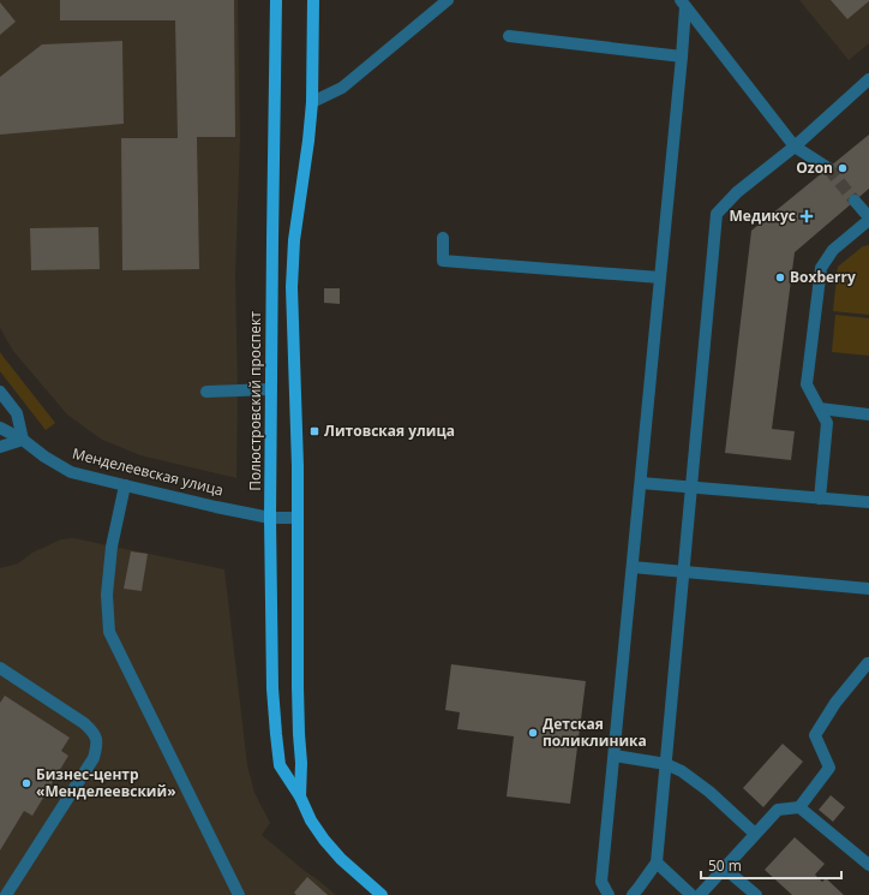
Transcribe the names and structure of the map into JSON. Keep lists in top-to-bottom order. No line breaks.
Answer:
{"streets":{"main road":["Полюстровский проспект"],"street":["Менделеевская улица"]},"crossings":[["Полюстровский проспект","Менделеевская улица"]],"places":{"other":["Ozon","Boxberry","Детская поликлиника","Бизнес-центр «Менделеевский»"],"health":["Медикус"],"transit":["Литовская улица"]},"scale_bar":"50 m"}
